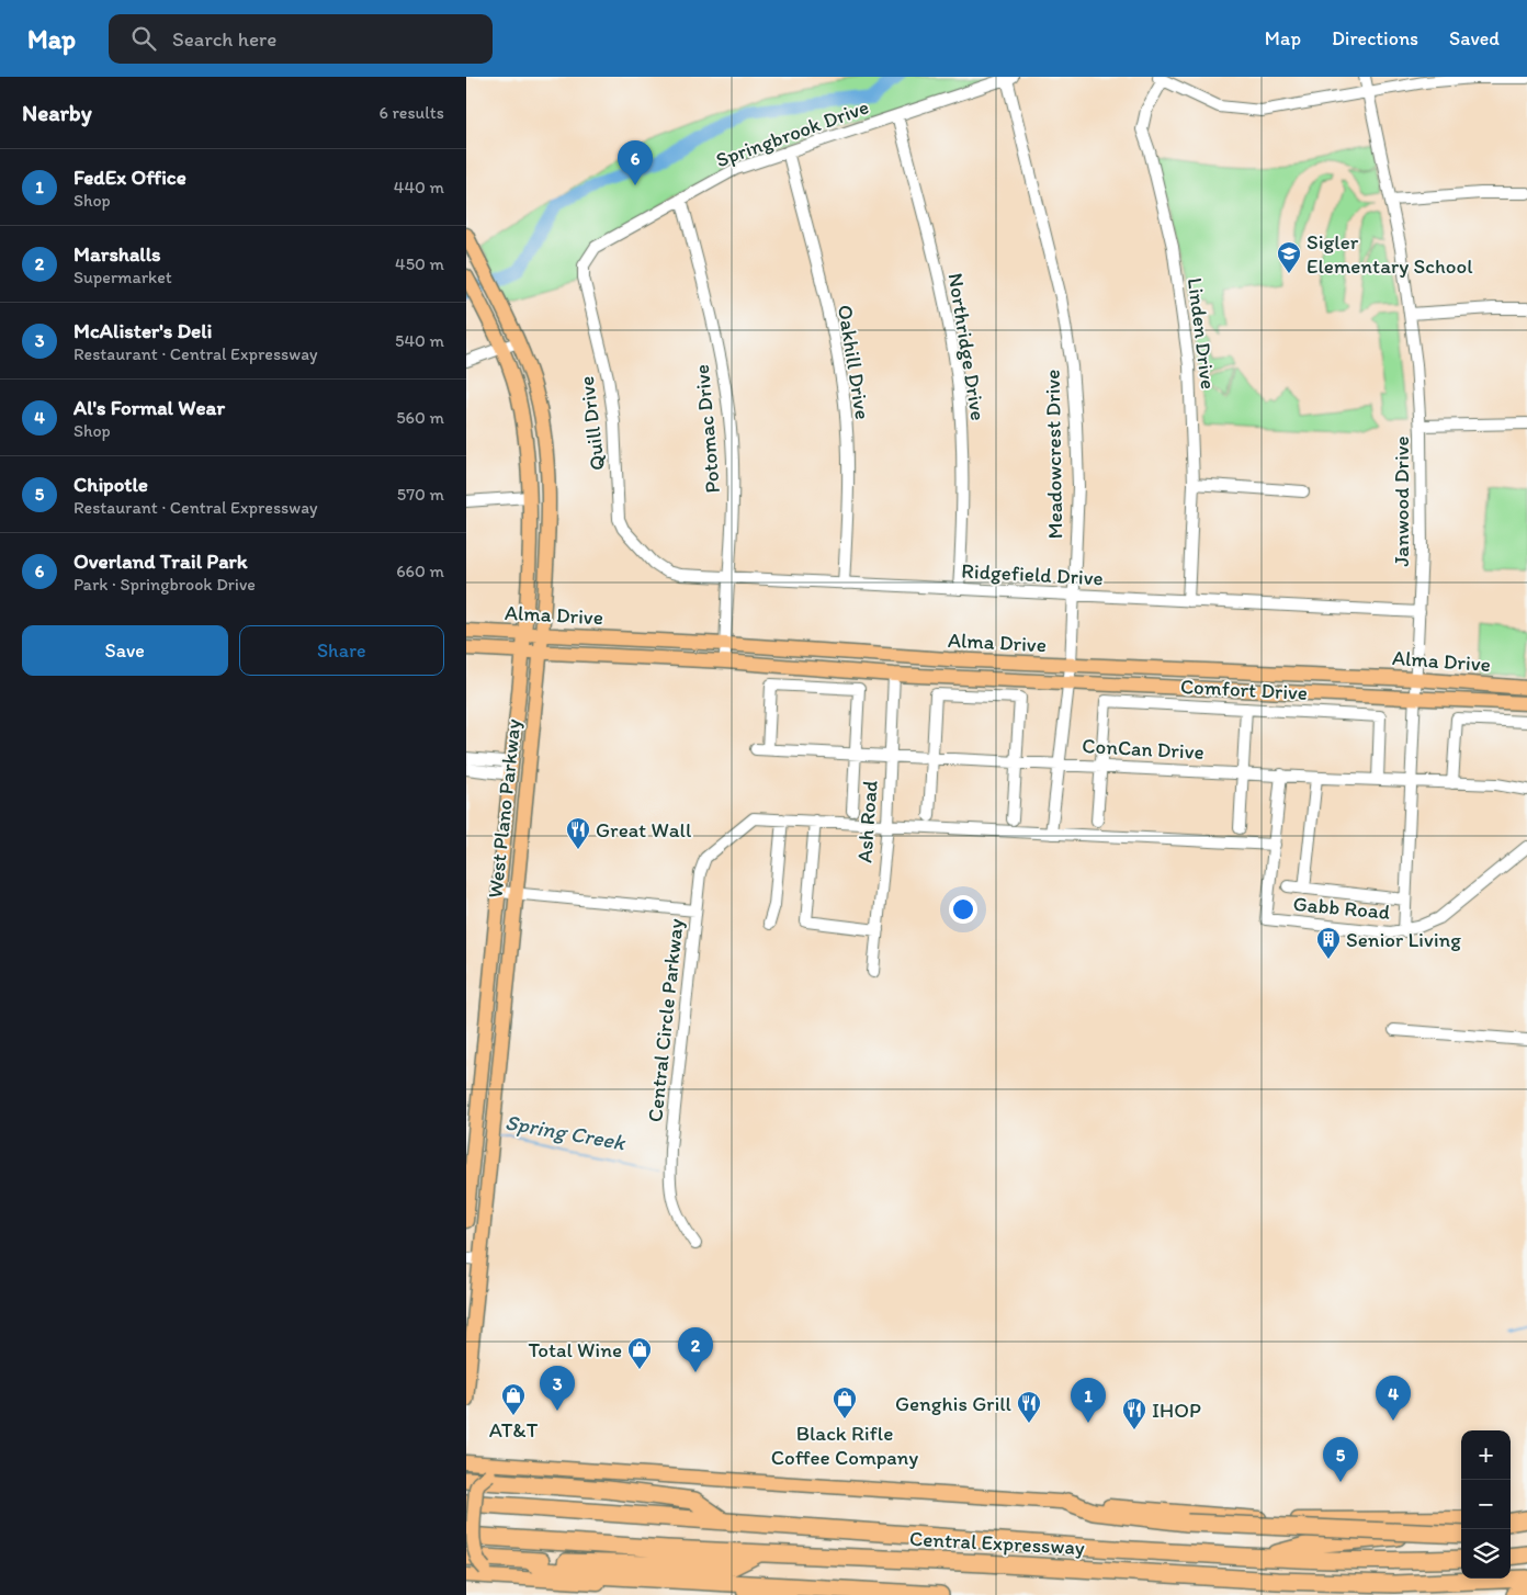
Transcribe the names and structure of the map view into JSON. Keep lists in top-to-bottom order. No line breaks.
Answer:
{"streets":{"highway":["Central Expressway"],"main road":["Alma Drive","West Plano Parkway"],"street":["Springbrook Drive","Linden Drive","Northridge Drive","Oakhill Drive","Quill Drive","Potomac Drive","Meadowcrest Drive","Janwood Drive","Ridgefield Drive","Comfort Drive","ConCan Drive","Ash Road","Gabb Road","Central Circle Parkway"]},"crossings":[["Springbrook Drive","Northridge Drive"],["Springbrook Drive","Oakhill Drive"],["Springbrook Drive","Quill Drive"],["Springbrook Drive","Potomac Drive"],["Springbrook Drive","Meadowcrest Drive"],["Linden Drive","Ridgefield Drive"],["Northridge Drive","Ridgefield Drive"],["Oakhill Drive","Ridgefield Drive"],["Quill Drive","Ridgefield Drive"],["Potomac Drive","Ridgefield Drive"],["Potomac Drive","Alma Drive"],["Meadowcrest Drive","Ridgefield Drive"],["Meadowcrest Drive","Alma Drive"],["Meadowcrest Drive","ConCan Drive"],["Janwood Drive","Ridgefield Drive"],["Janwood Drive","Alma Drive"],["Janwood Drive","ConCan Drive"],["Janwood Drive","Gabb Road"],["Alma Drive","West Plano Parkway"],["Alma Drive","Ash Road"],["Comfort Drive","ConCan Drive"],["ConCan Drive","Ash Road"]],"water":["Spring Creek"],"places":{"school or university":["Sigler Elementary School"],"restaurant":["Great Wall","Genghis Grill","IHOP"],"building":["Senior Living"],"shop":["Total Wine","AT&T","Black Rifle Coffee Company"]},"page":{"header":"Map","search":"Search here","nav":["Map","Directions","Saved"],"heading":["Nearby","6 results"],"pins":["6","2","3","4","1","5"],"list":[{"mark":"1","name":"FedEx Office","note":"Shop","value":"440 m"},{"mark":"2","name":"Marshalls","note":"Supermarket","value":"450 m"},{"mark":"3","name":"McAlister's Deli","note":"Restaurant · Central Expressway","value":"540 m"},{"mark":"4","name":"Al's Formal Wear","note":"Shop","value":"560 m"},{"mark":"5","name":"Chipotle","note":"Restaurant · Central Expressway","value":"570 m"},{"mark":"6","name":"Overland Trail Park","note":"Park · Springbrook Drive","value":"660 m"}],"buttons":["Save","Share"],"map_buttons":["+","−"]}}
